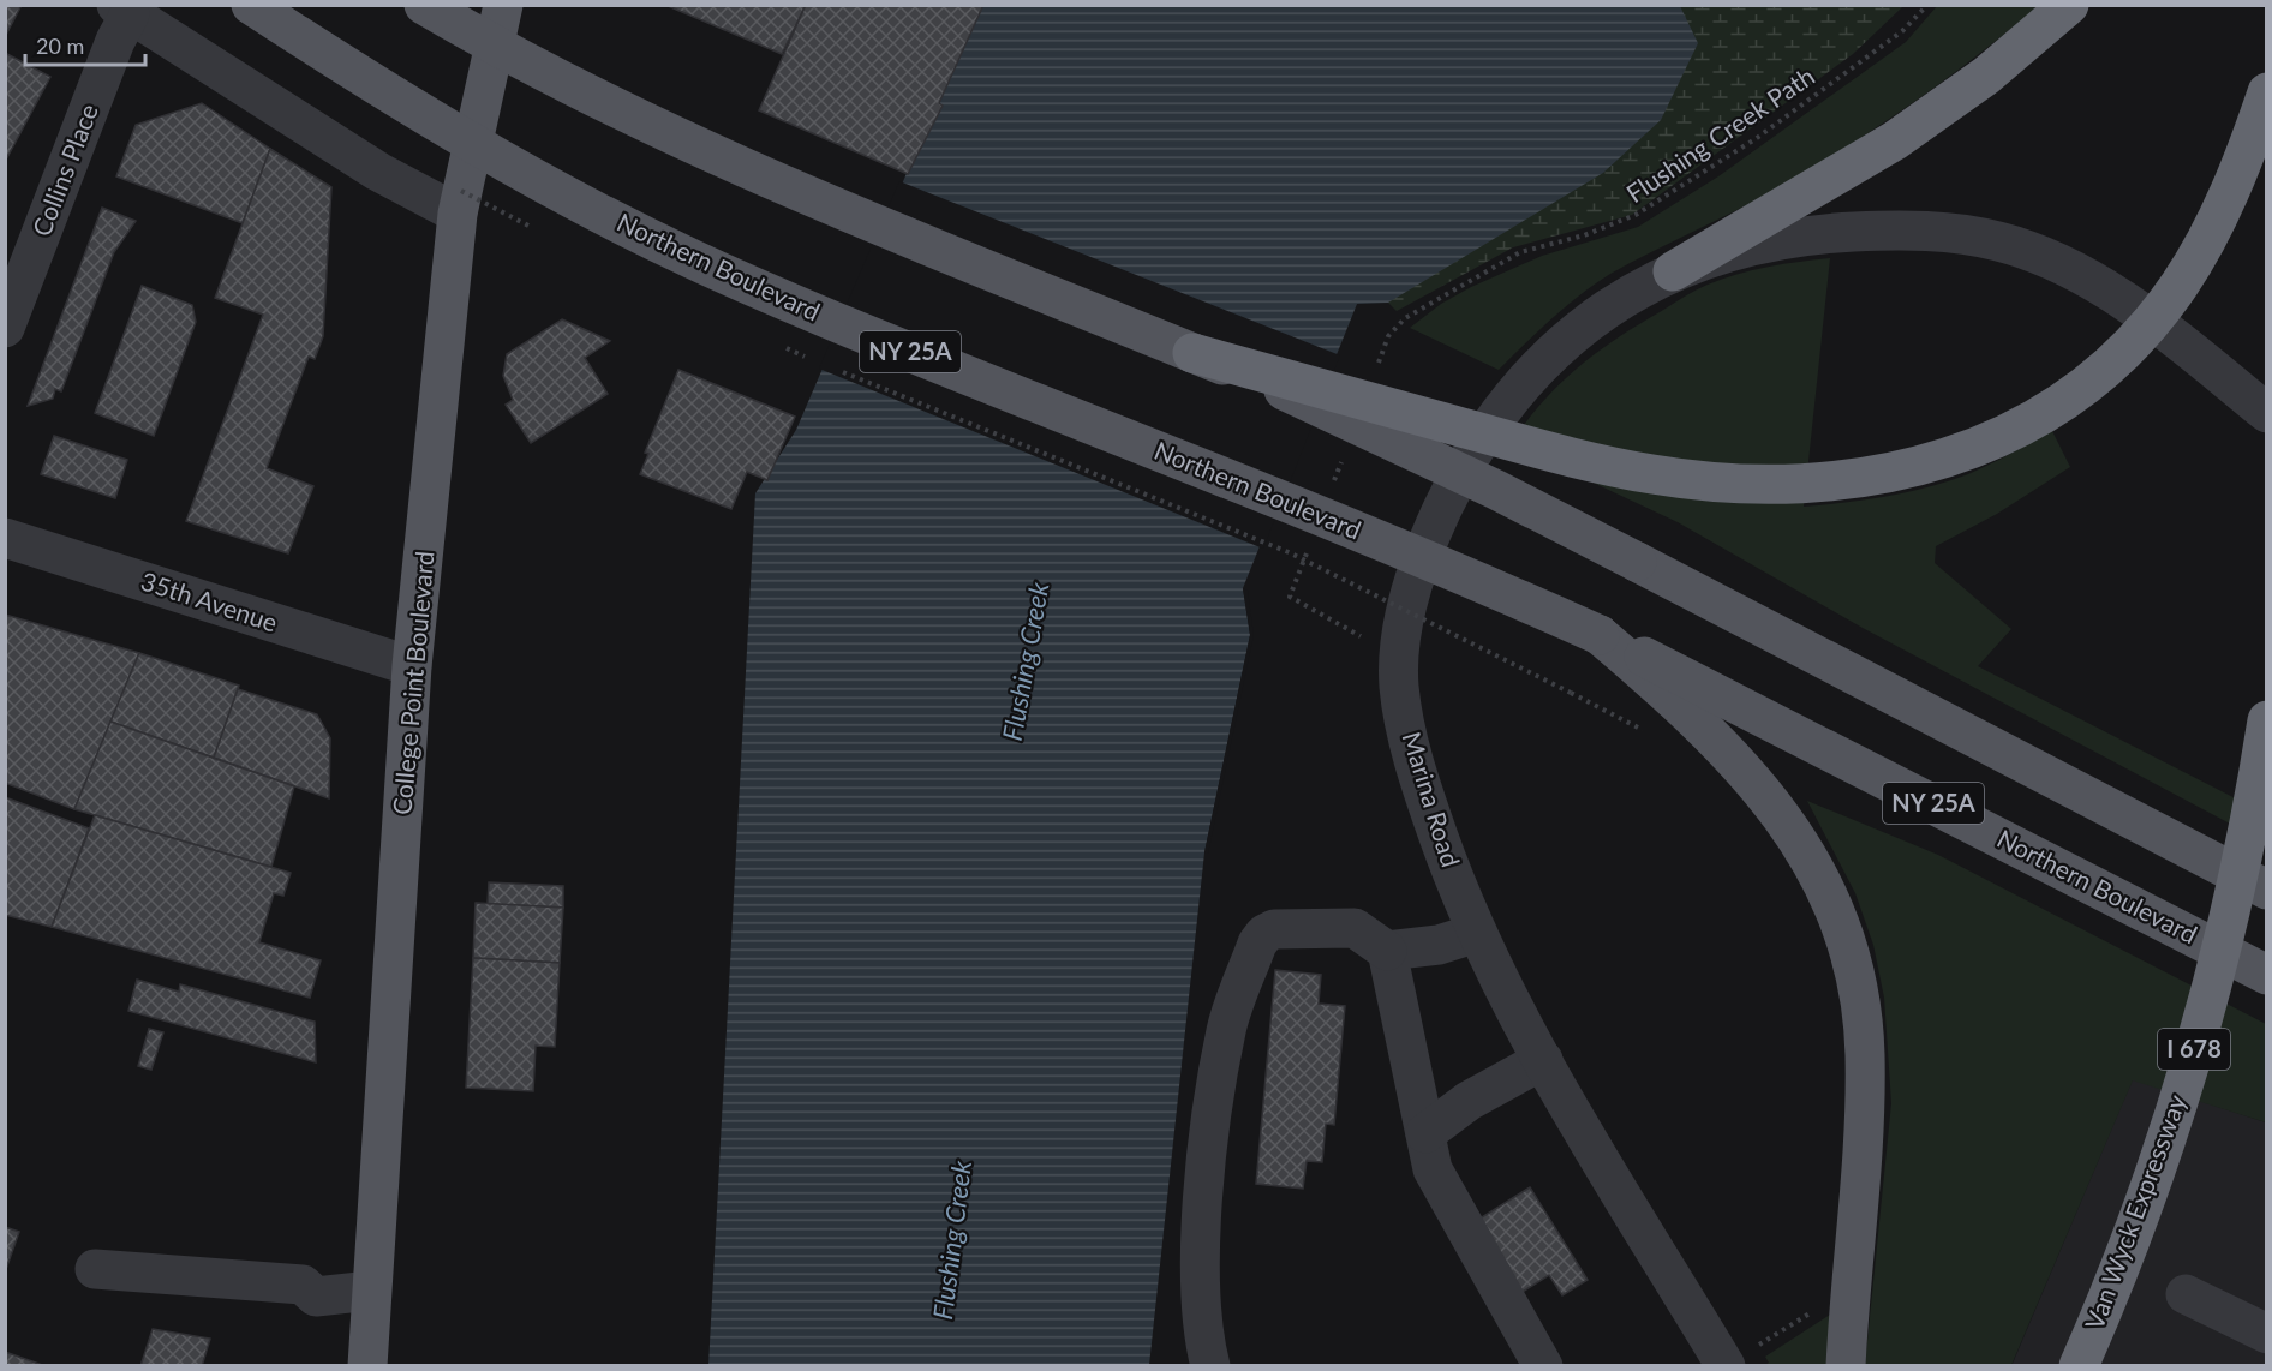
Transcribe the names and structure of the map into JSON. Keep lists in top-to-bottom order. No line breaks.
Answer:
{"streets":{"highway":["I 678","Van Wyck Expressway"],"main road":["Northern Boulevard","NY 25A","College Point Boulevard"],"street":["Collins Place","35th Avenue","Marina Road"],"path":["Flushing Creek Path"]},"crossings":[["35th Avenue","College Point Boulevard"]],"water":["Flushing Creek"],"scale_bar":"20 m"}
